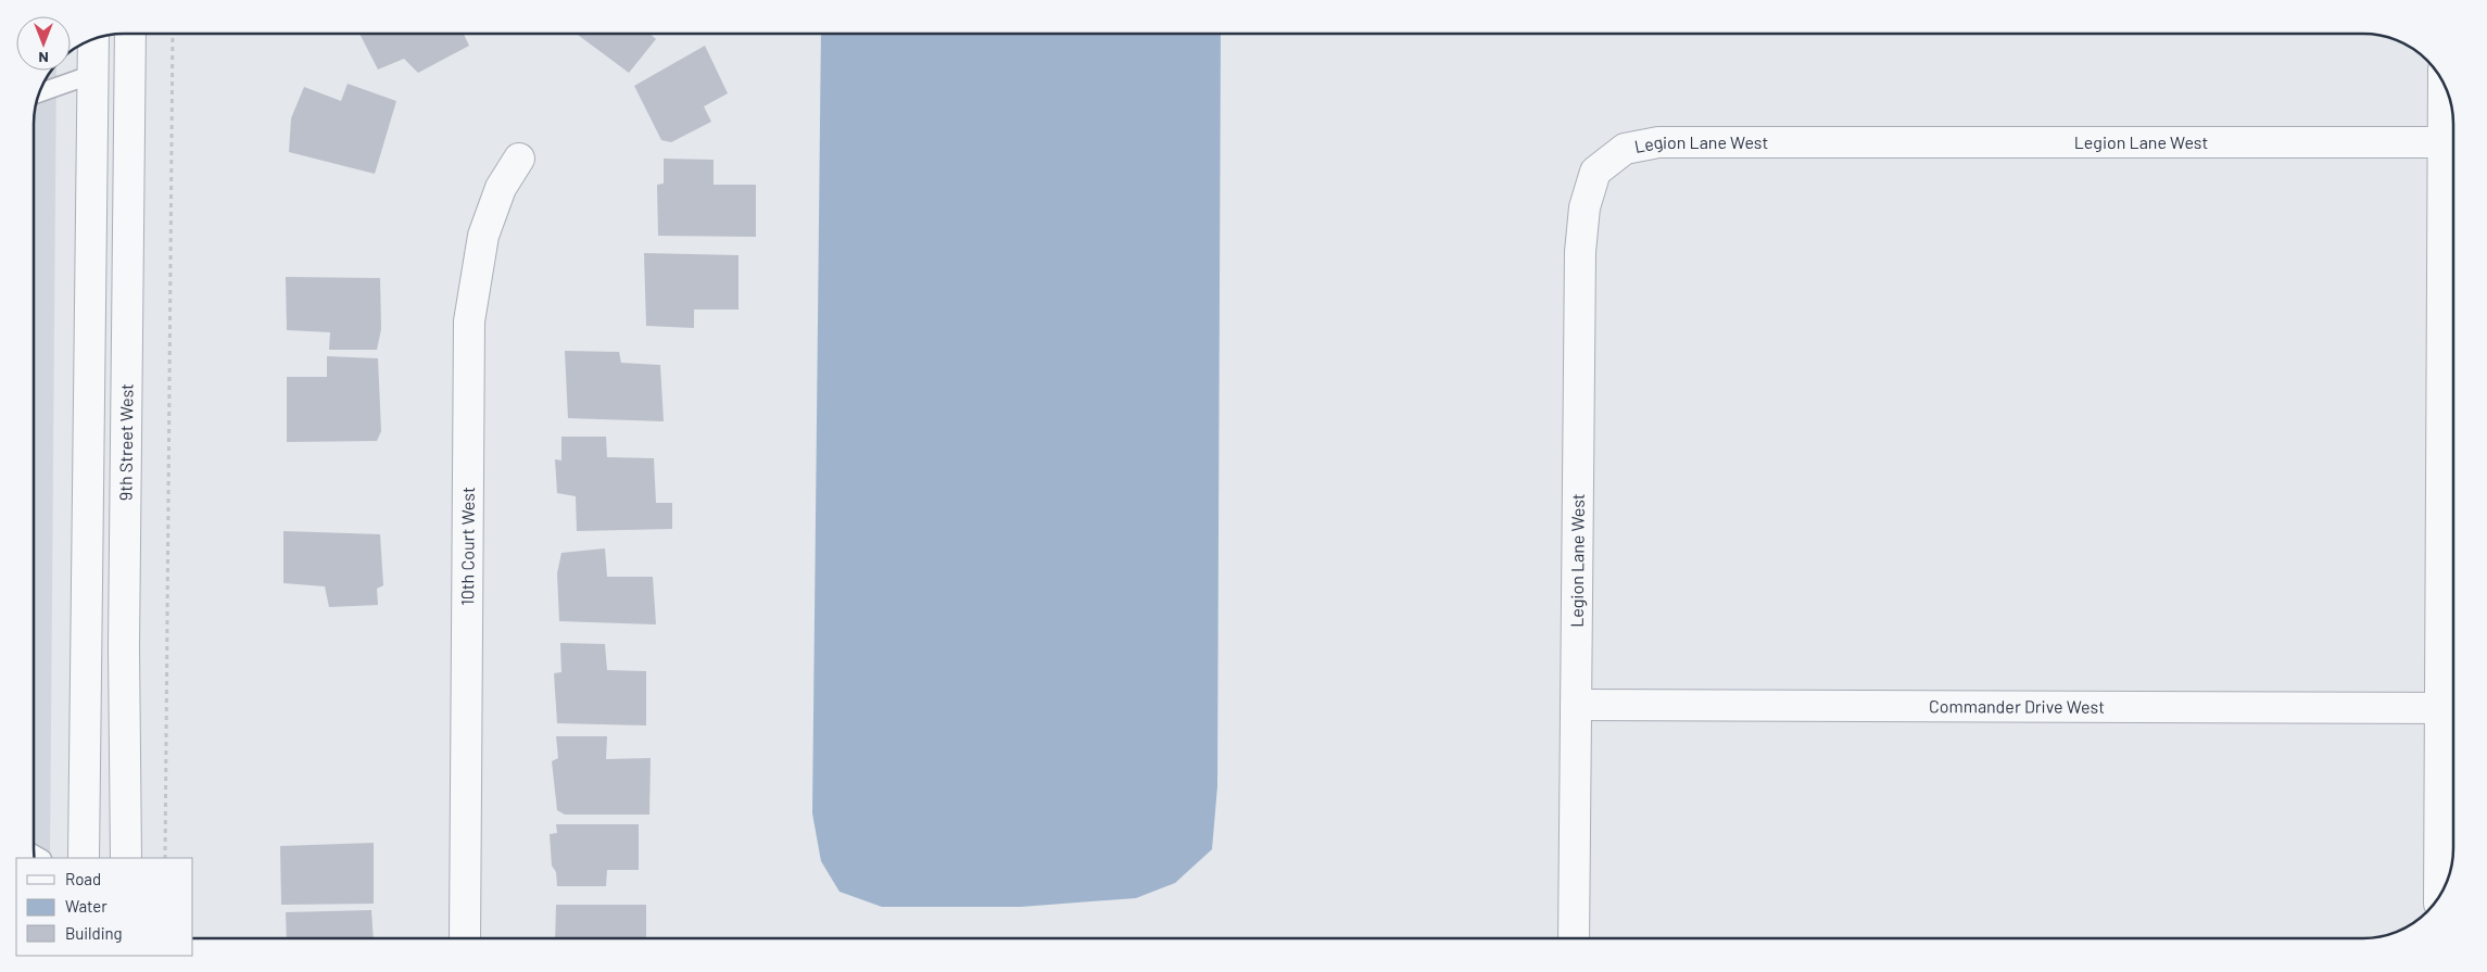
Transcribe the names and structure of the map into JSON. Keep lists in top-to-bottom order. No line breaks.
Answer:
{"streets":{"street":["Legion Lane West","9th Street West","10th Court West","Commander Drive West"]},"crossings":[["Legion Lane West","Commander Drive West"]],"legend":["Road","Water","Building"],"north":"bottom"}
